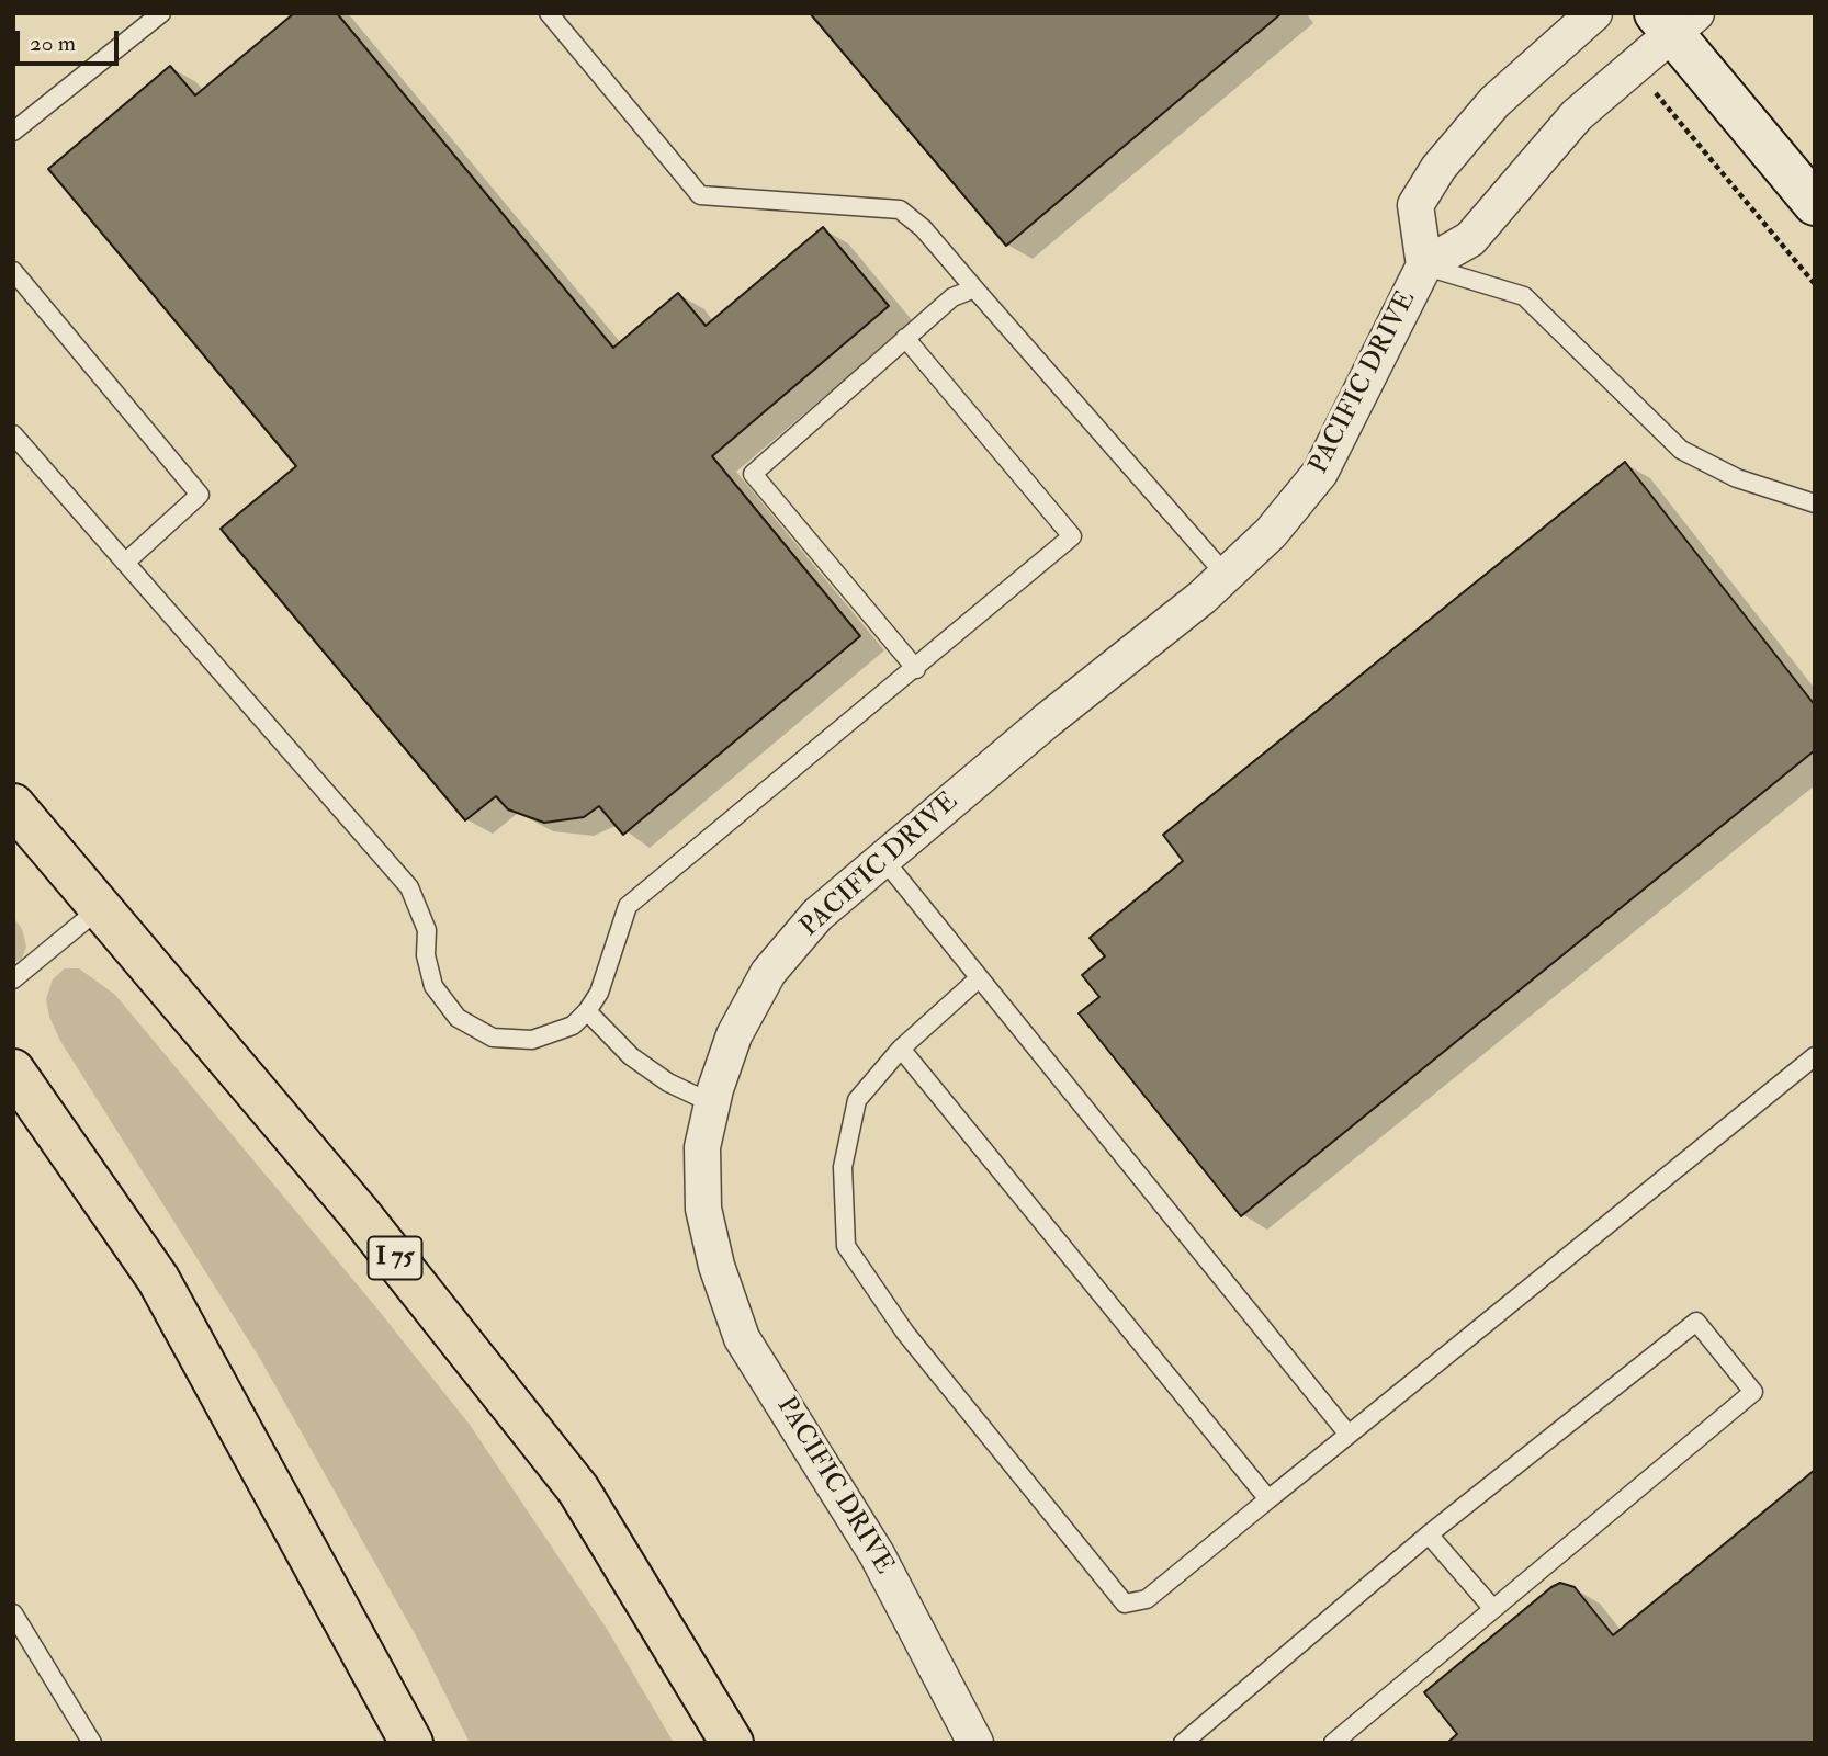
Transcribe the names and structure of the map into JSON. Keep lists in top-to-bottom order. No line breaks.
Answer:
{"streets":{"highway":["I 75"],"street":["PACIFIC DRIVE"]},"scale_bar":"20 m"}
